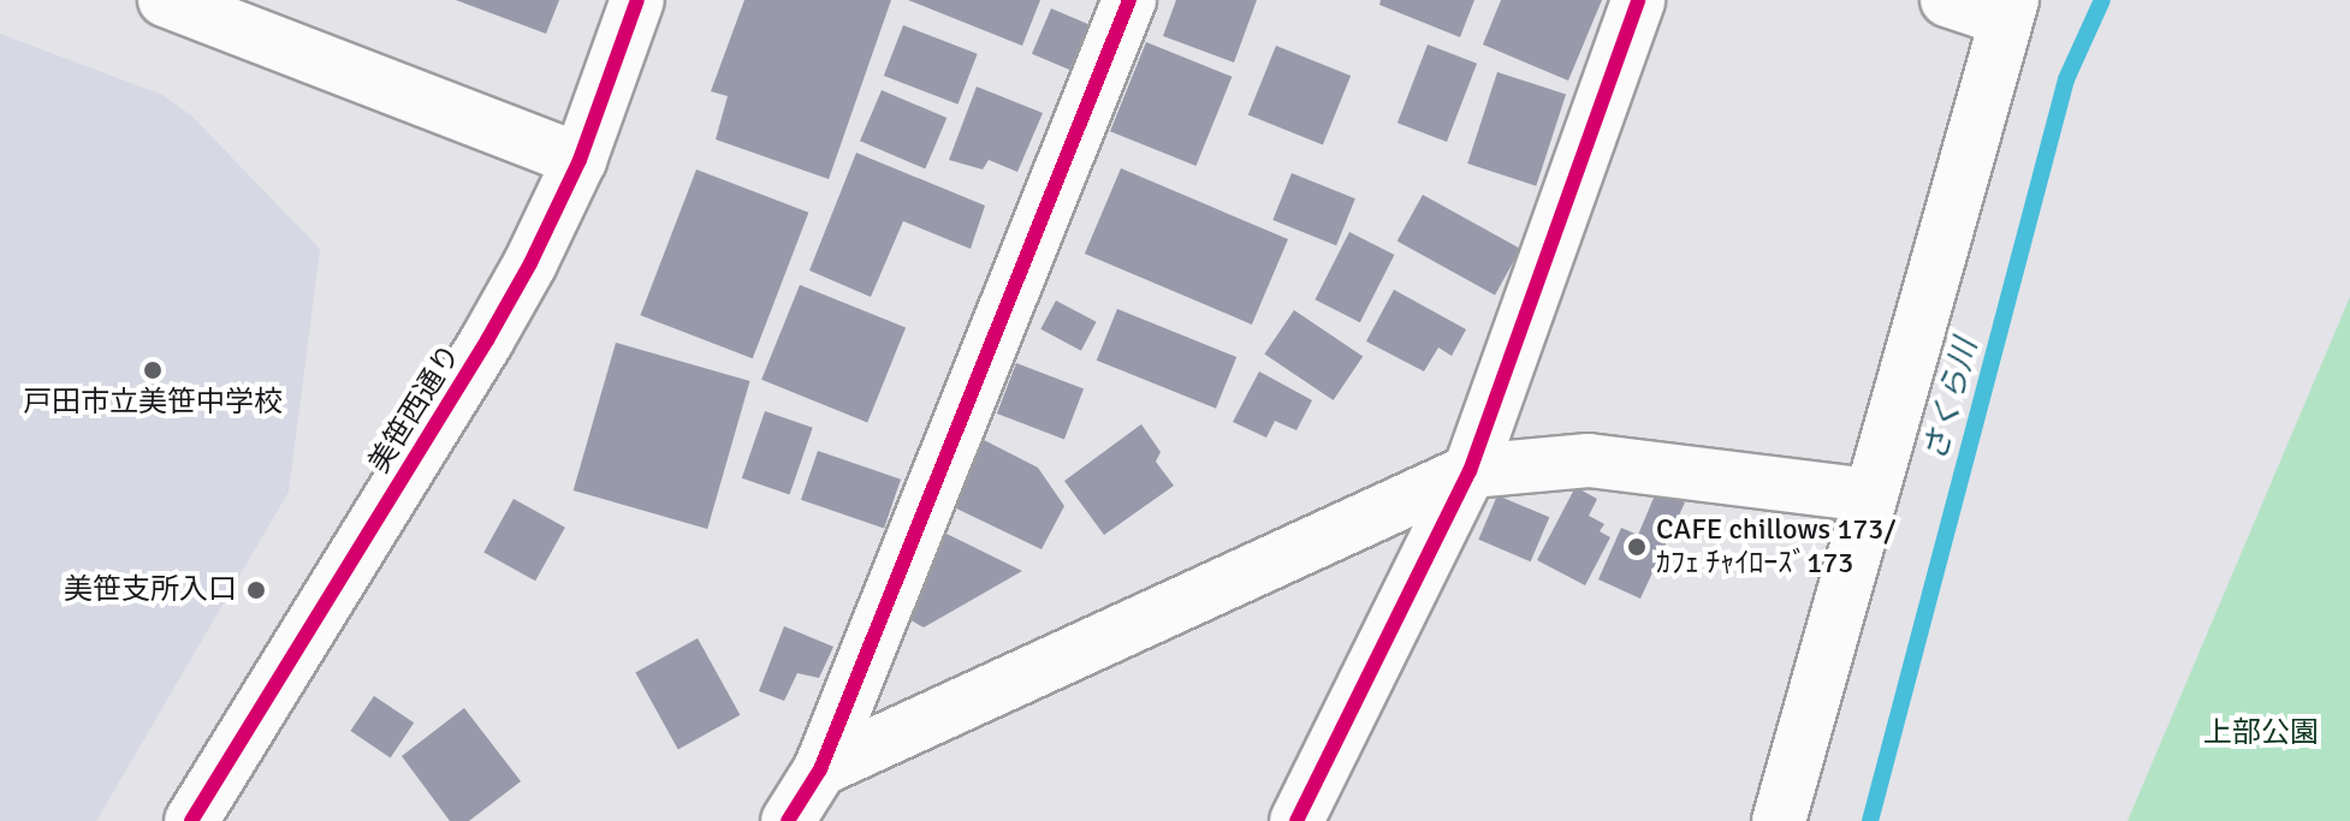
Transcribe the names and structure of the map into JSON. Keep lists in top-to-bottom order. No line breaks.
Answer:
{"streets":{"street":["美笹西通り"]},"water":["さくら川"],"parks":["上部公園"],"places":["戸田市立美笹中学校","CAFE chillows 173/ ｶﾌｪ ﾁｬｲﾛｰｽﾞ173","美笹支所入口"]}
